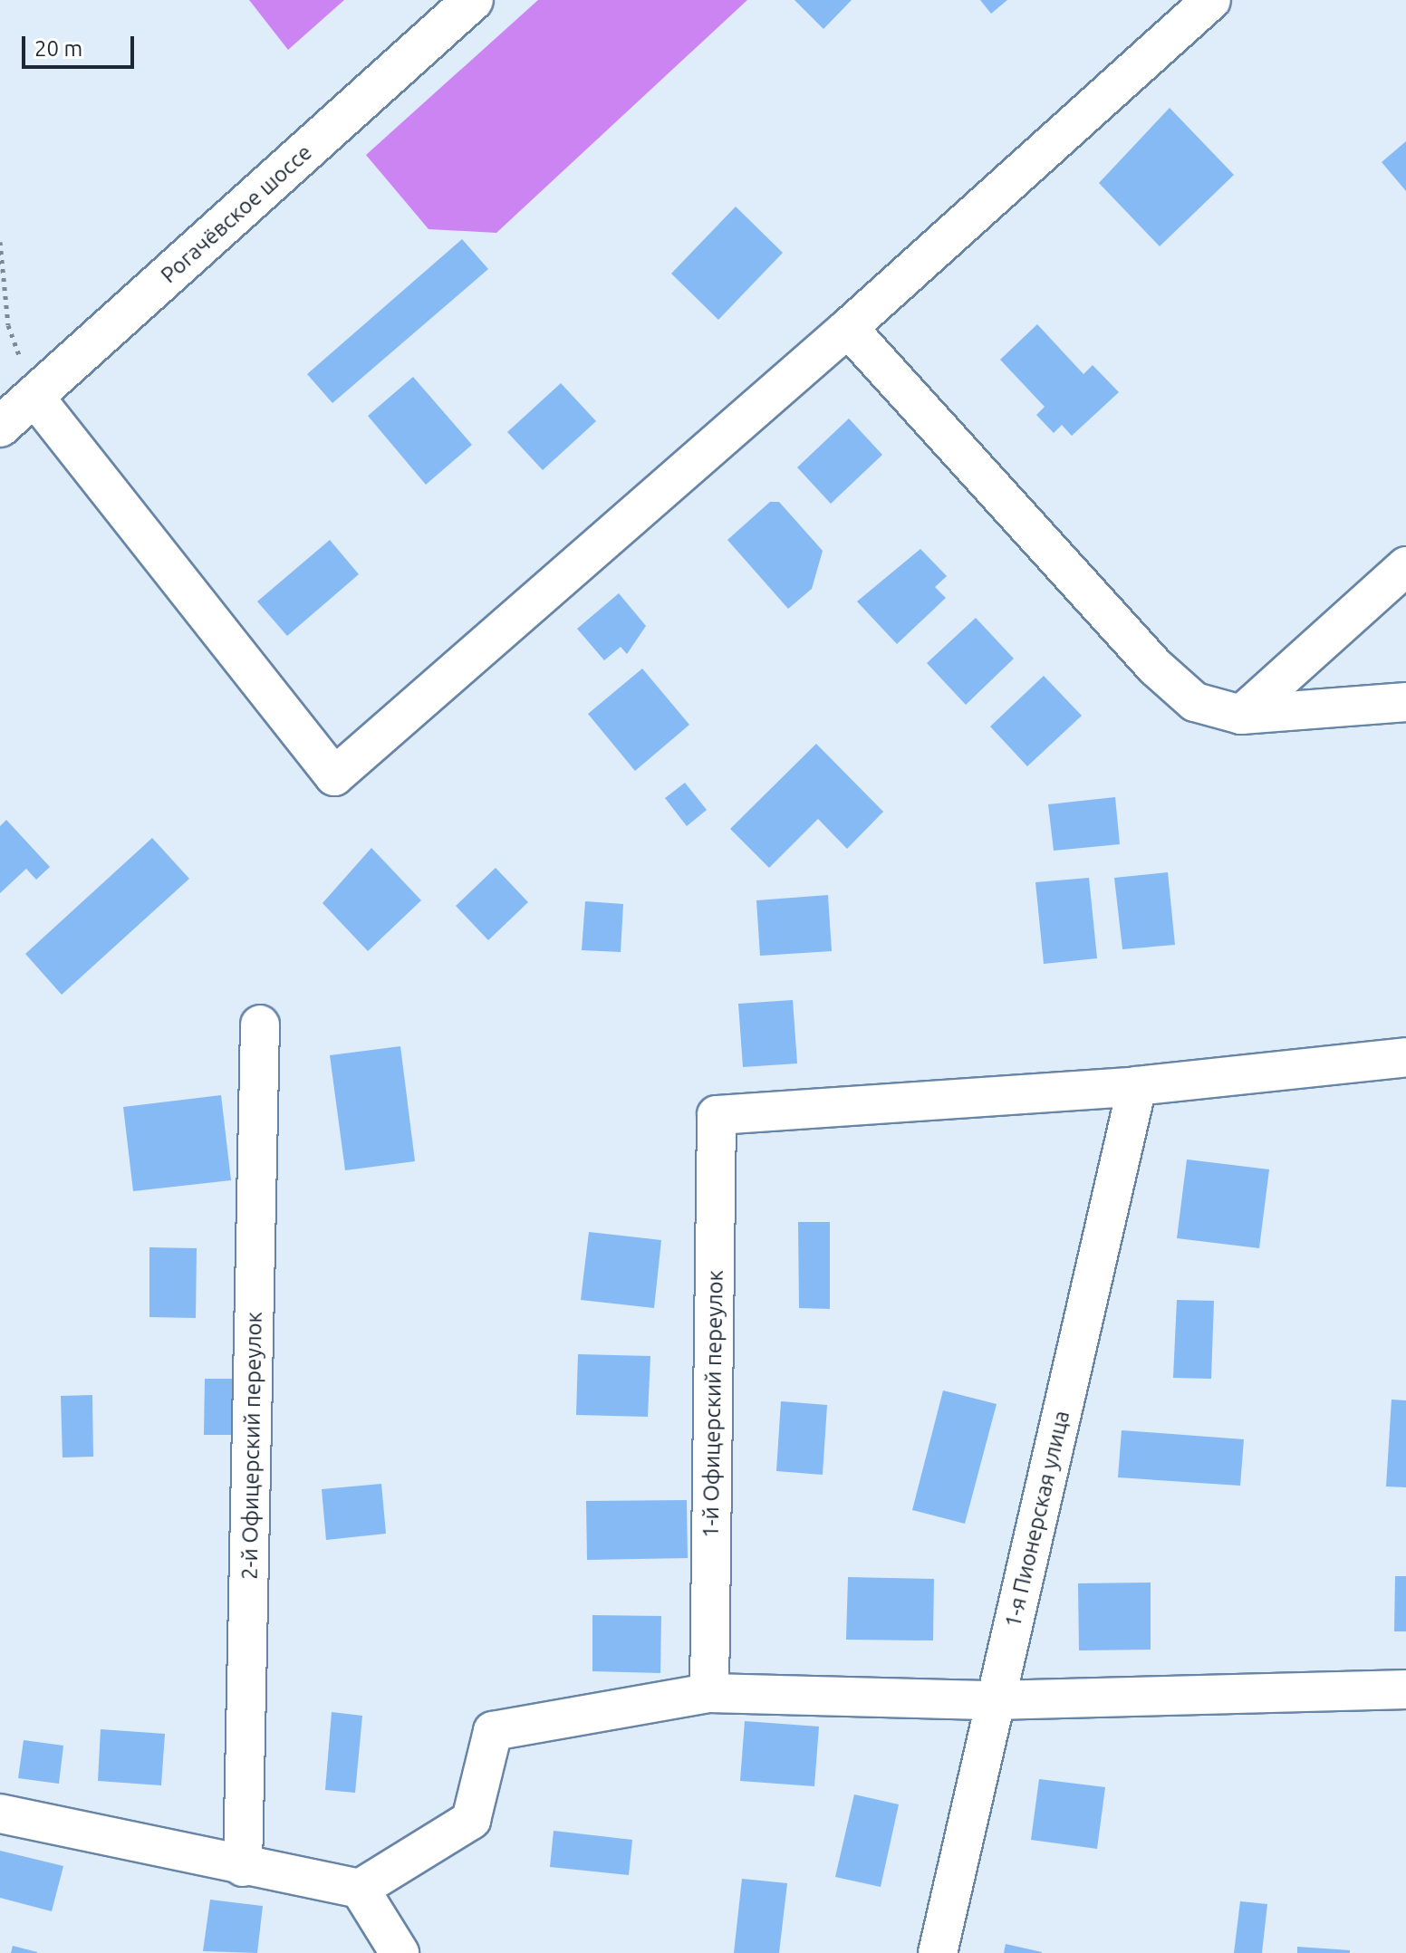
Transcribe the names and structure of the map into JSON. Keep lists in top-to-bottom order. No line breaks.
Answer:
{"streets":{"main road":["Рогачёвское шоссе"],"street":["1-й Офицерский переулок","2-й Офицерский переулок","1-я Пионерская улица"]},"crossings":[["1-й Офицерский переулок","1-я Пионерская улица"]],"scale_bar":"20 m"}
